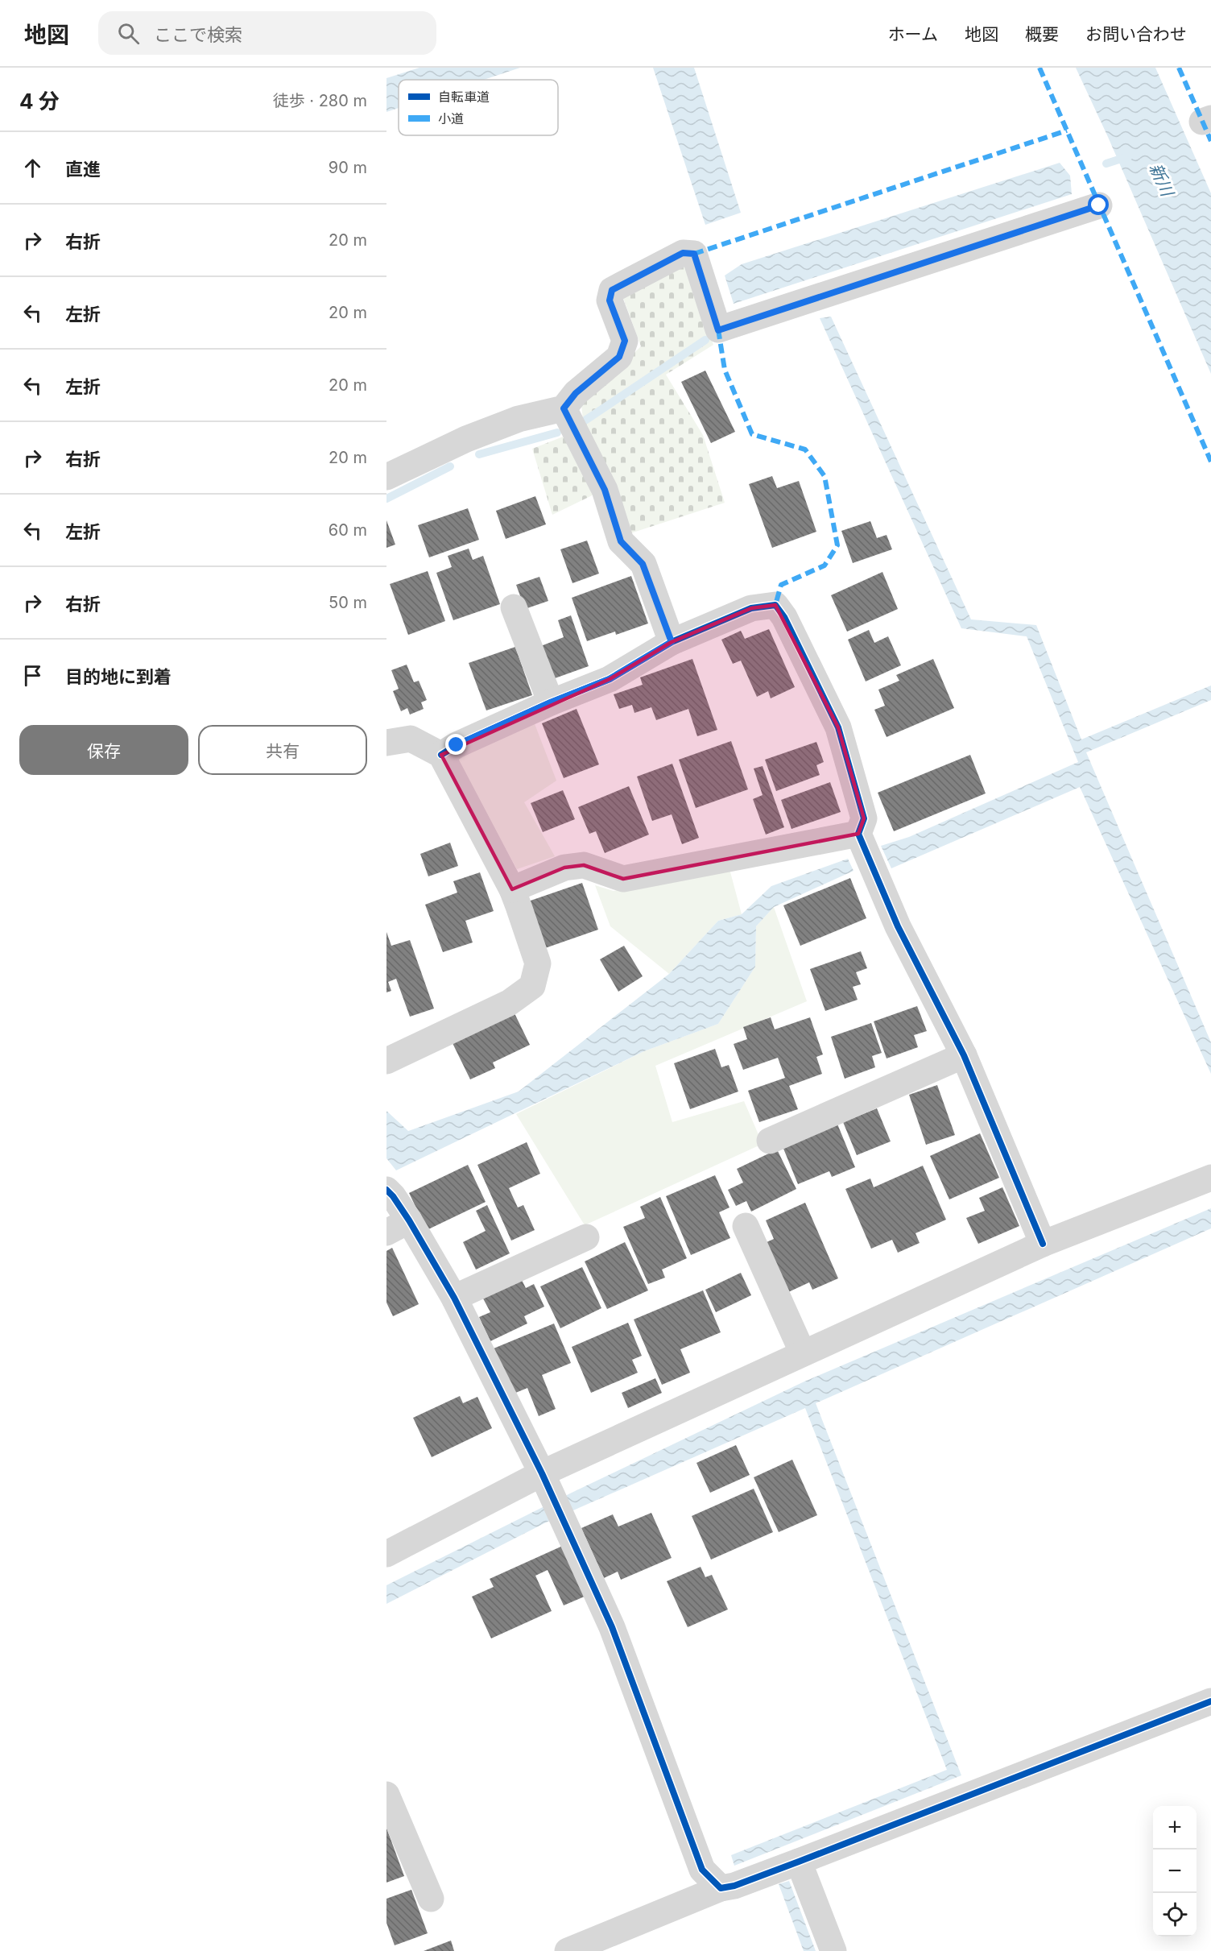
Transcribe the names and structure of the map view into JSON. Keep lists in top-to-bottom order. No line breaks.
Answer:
{"water":["新川"],"legend":["自転車道","小道"],"page":{"header":"地図","search":"ここで検索","nav":["ホーム","地図","概要","お問い合わせ"],"heading":["4 分","徒歩 · 280 m"],"list":[["直進","90 m"],["右折","20 m"],["左折","20 m"],["左折","20 m"],["右折","20 m"],["左折","60 m"],["右折","50 m"],"目的地に到着"],"buttons":["保存","共有"],"map_buttons":["+","−"]}}
